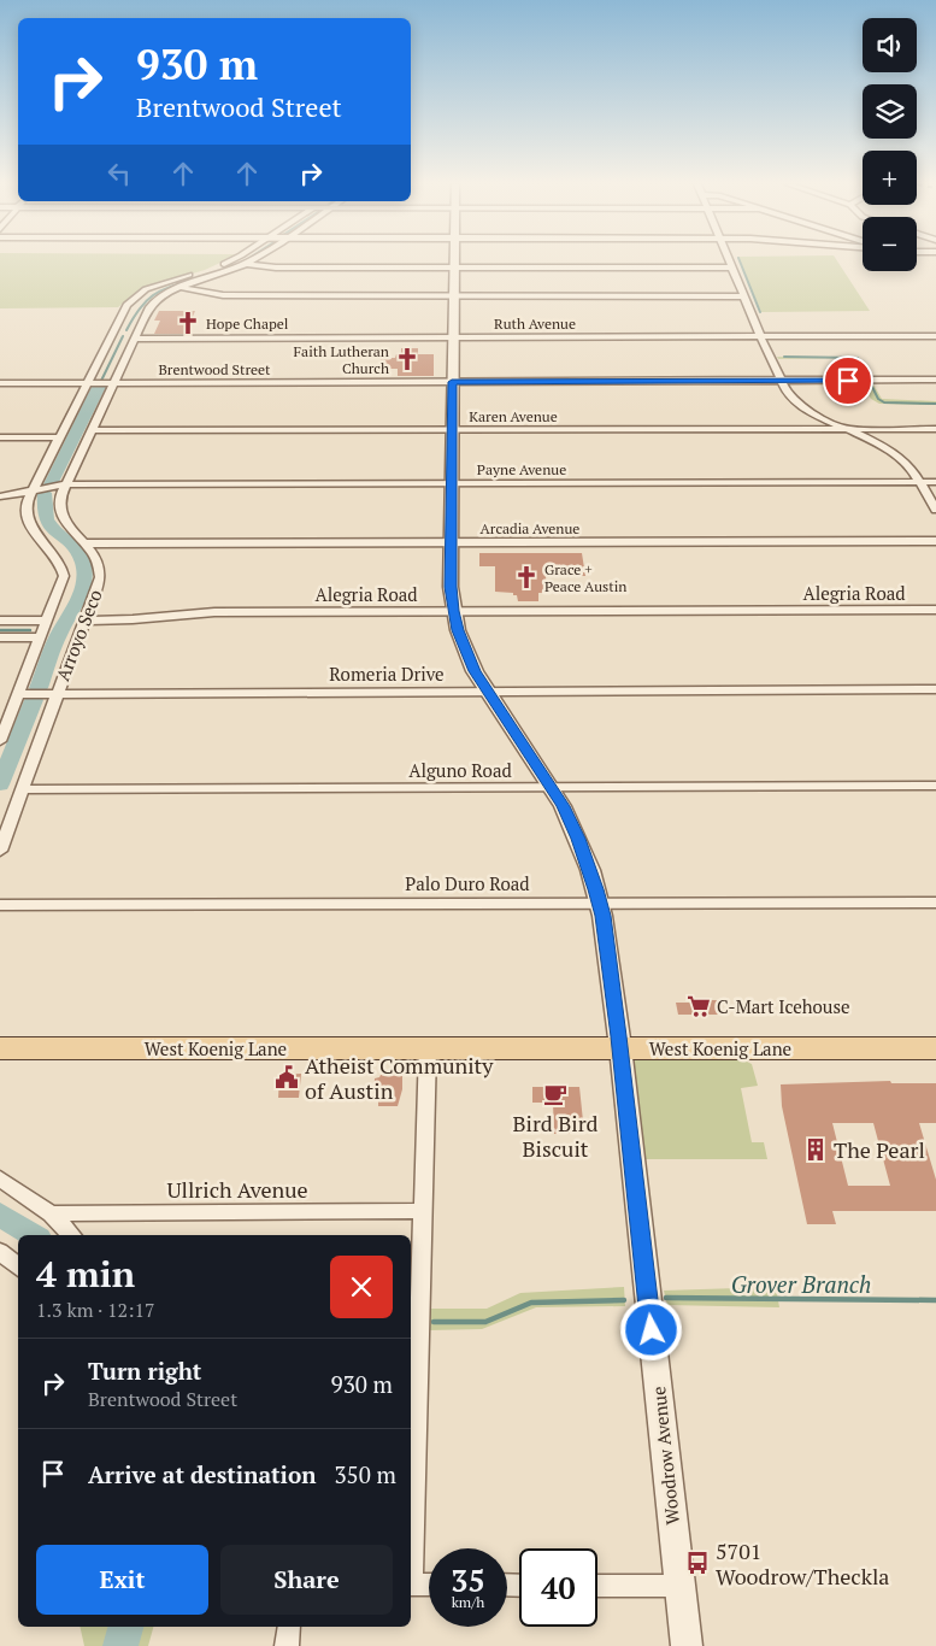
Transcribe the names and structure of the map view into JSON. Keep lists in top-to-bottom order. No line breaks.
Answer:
{"streets":{"main road":["West Koenig Lane"],"street":["Ruth Avenue","Brentwood Street","Karen Avenue","Payne Avenue","Arcadia Avenue","Alegria Road","Arroyo Seco","Romeria Drive","Alguno Road","Palo Duro Road","Ullrich Avenue","Woodrow Avenue"]},"crossings":[["Ruth Avenue","Arroyo Seco"],["Ruth Avenue","Woodrow Avenue"],["Brentwood Street","Arroyo Seco"],["Brentwood Street","Woodrow Avenue"],["Karen Avenue","Arroyo Seco"],["Karen Avenue","Woodrow Avenue"],["Payne Avenue","Arroyo Seco"],["Payne Avenue","Woodrow Avenue"],["Arcadia Avenue","Arroyo Seco"],["Arcadia Avenue","Woodrow Avenue"],["Alegria Road","Arroyo Seco"],["Alegria Road","Woodrow Avenue"],["Arroyo Seco","Romeria Drive"],["Arroyo Seco","Alguno Road"],["Romeria Drive","Woodrow Avenue"],["Alguno Road","Woodrow Avenue"],["Palo Duro Road","Woodrow Avenue"],["West Koenig Lane","Woodrow Avenue"]],"water":["Grover Branch"],"places":{"church":["Hope Chapel","Faith Lutheran Church","Grace + Peace Austin"],"supermarket":["C-Mart Icehouse"],"public building":["Atheist Community of Austin"],"cafe":["Bird Bird Biscuit"],"building":["The Pearl"],"bus stop":["5701 Woodrow/Theckla"]},"page":{"map_buttons":["+","−"],"turn":["930 m","Brentwood Street"],"heading":["4 min","1.3 km · 12:17"],"list":[{"name":"Turn right","note":"Brentwood Street","value":"930 m"},{"name":"Arrive at destination","value":"350 m"}],"buttons":["Exit","Share"],"speed":"35 km/h","limit":"40"}}
